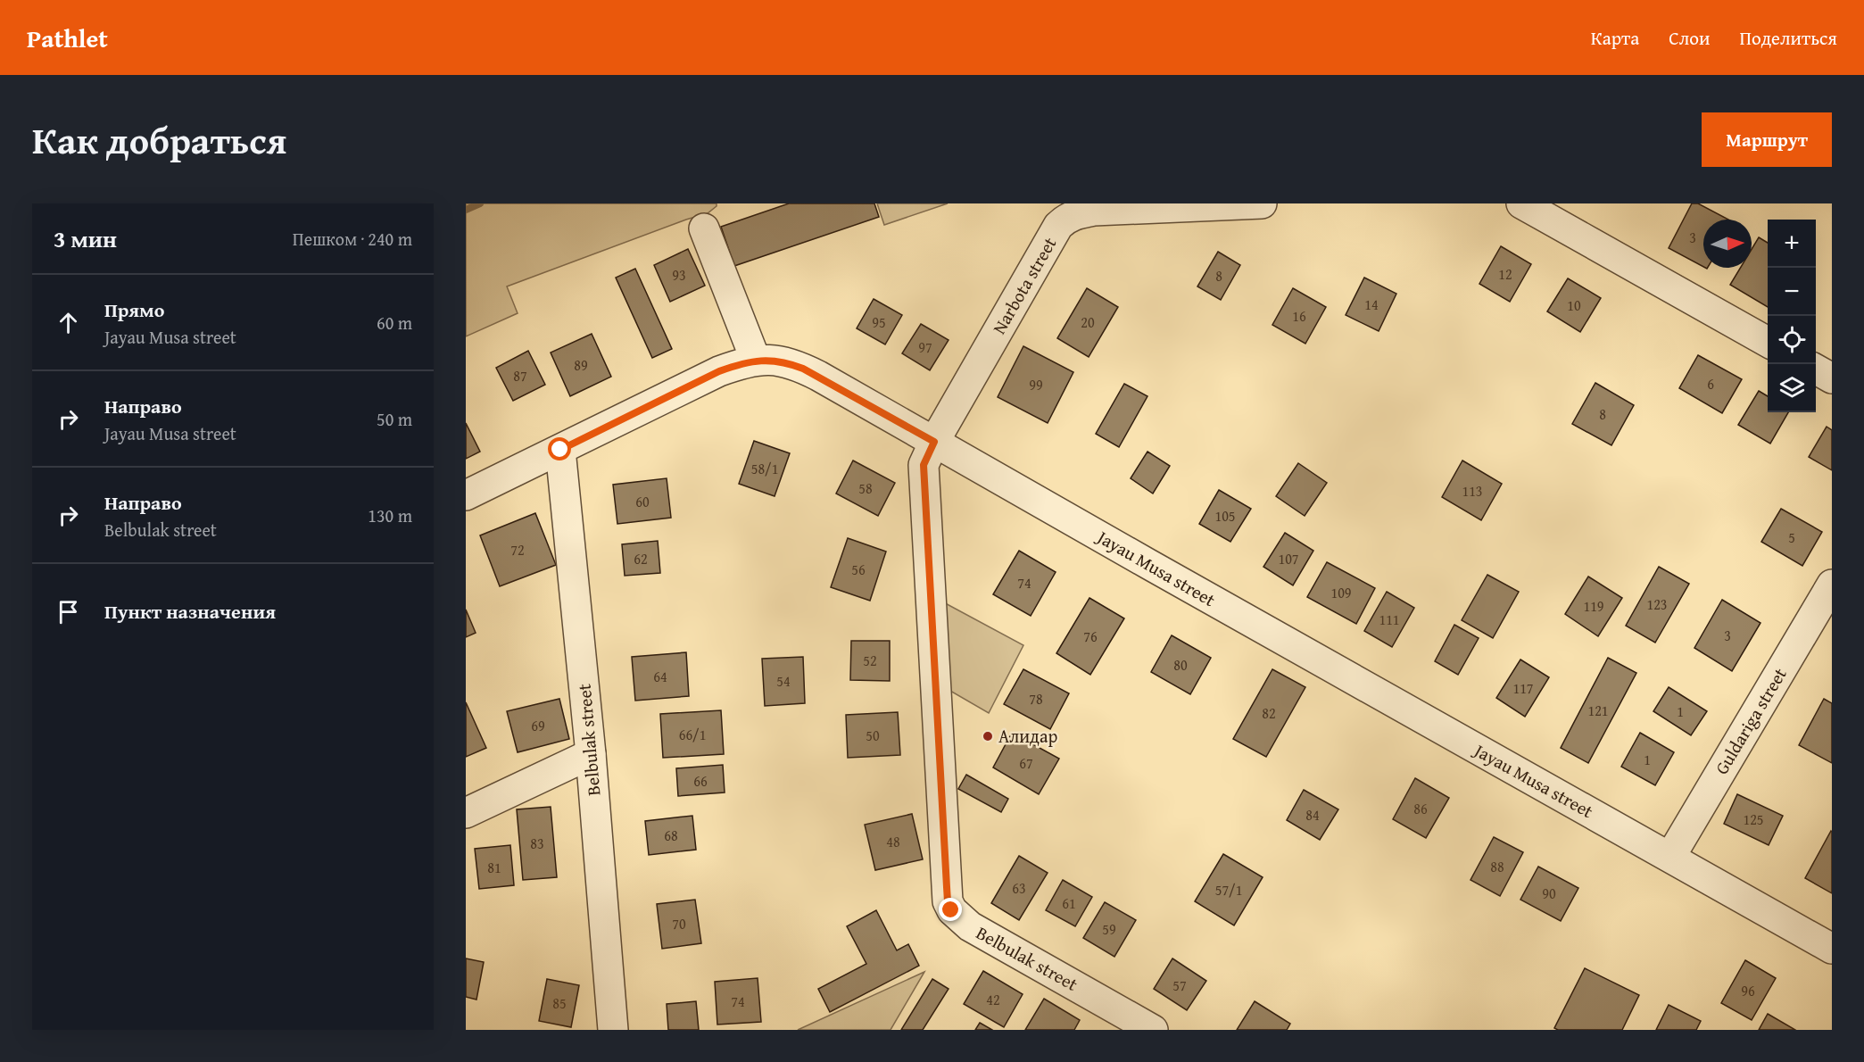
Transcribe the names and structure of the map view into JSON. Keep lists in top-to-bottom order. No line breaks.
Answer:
{"streets":{"street":["Narbota street","Jayau Musa street","Guldariga street","Belbulak street"]},"crossings":[["Narbota street","Jayau Musa street"],["Narbota street","Belbulak street"],["Jayau Musa street","Guldariga street"],["Jayau Musa street","Belbulak street"]],"places":["Алидар"],"house_numbers":["3","12","93","8","14","10","16","95","20","97","89","87","6","99","8","58/1","58","113","60","105","5","72","62","107","56","74","109","123","119","111","3","76","52","80","64","54","117","78","121","1","82","69","66/1","50","1","67","66","86","84","125","68","48","83","88","81","63","57/1","90","61","70","59","57","96","42","74","85"],"north":"right","page":{"header":"Pathlet","nav":["Карта","Слои","Поделиться"],"title":"Как добраться","buttons":"Маршрут","heading":["3 мин","Пешком · 240 m"],"map_buttons":["+","−"],"list":[["Прямо","Jayau Musa street","60 m"],["Направо","Jayau Musa street","50 m"],["Направо","Belbulak street","130 m"],"Пункт назначения"]}}
